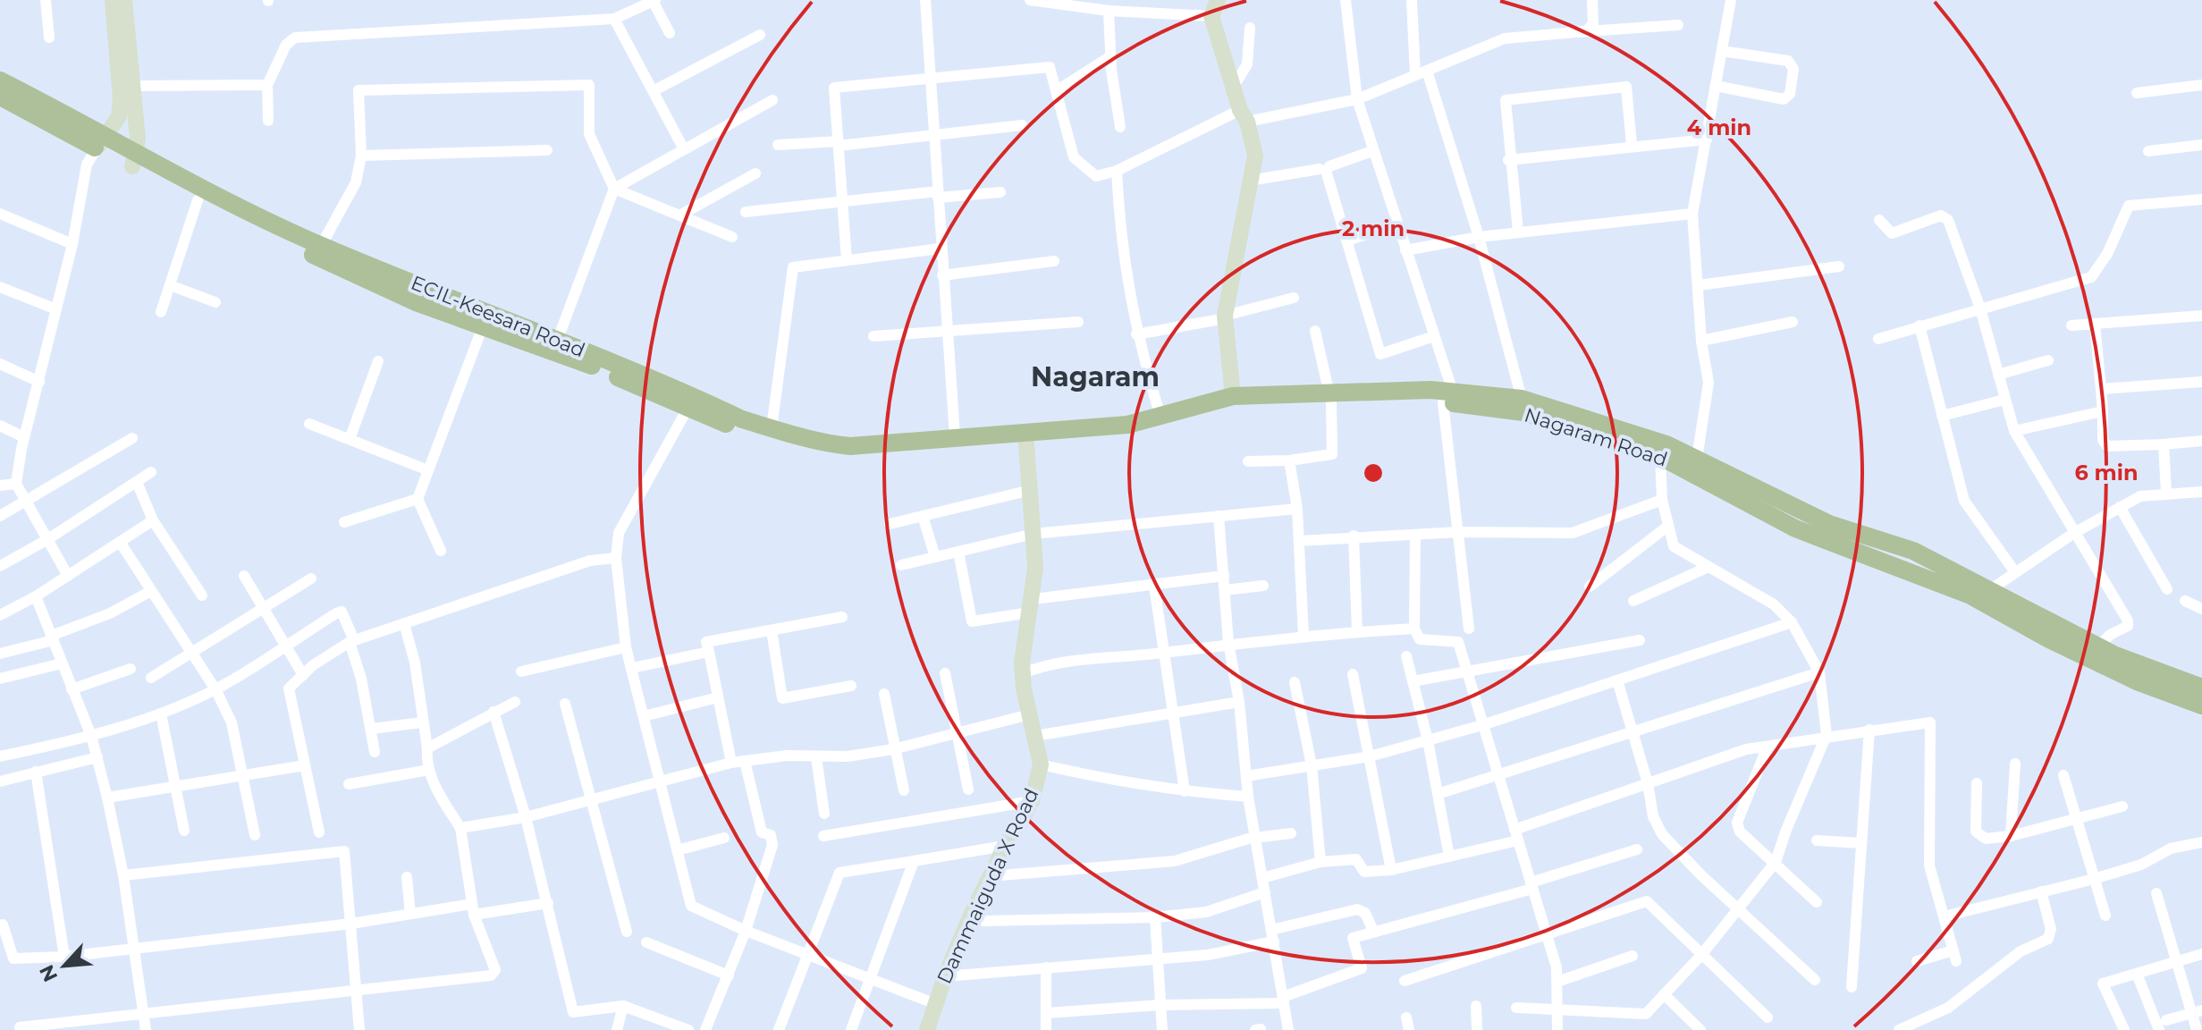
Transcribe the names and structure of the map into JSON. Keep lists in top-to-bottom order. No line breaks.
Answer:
{"streets":{"main road":["ECIL-Keesara Road","Nagaram Road"],"street":["Dammaiguda X Road"]},"crossings":[["ECIL-Keesara Road","Nagaram Road"],["ECIL-Keesara Road","Dammaiguda X Road"],["Nagaram Road","Dammaiguda X Road"]],"districts":["Nagaram"],"north":"bottom left","rings":["4 min","2 min","6 min"]}
